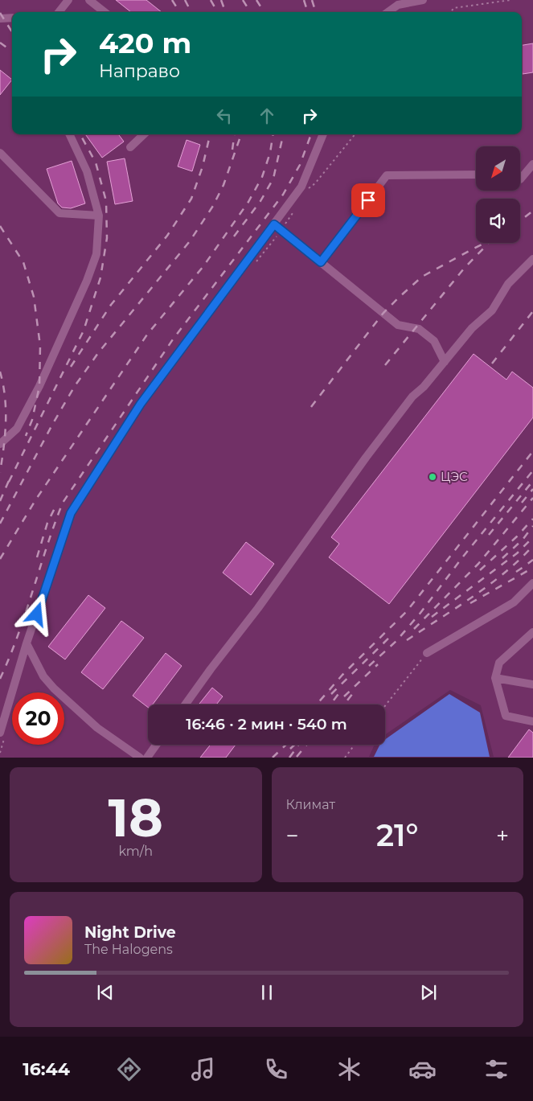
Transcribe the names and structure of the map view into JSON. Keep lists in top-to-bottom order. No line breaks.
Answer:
{"places":["ЦЭС"],"north":"bottom left","page":{"turn":["420 m","Направо"],"limit":"20","trip":"16:46 · 2 мин · 540 m","tile":[["18","km/h"],"Климат"],"heat":["−","21°","+"],"song":["Night Drive","The Halogens"],"tabs":"16:44"}}
